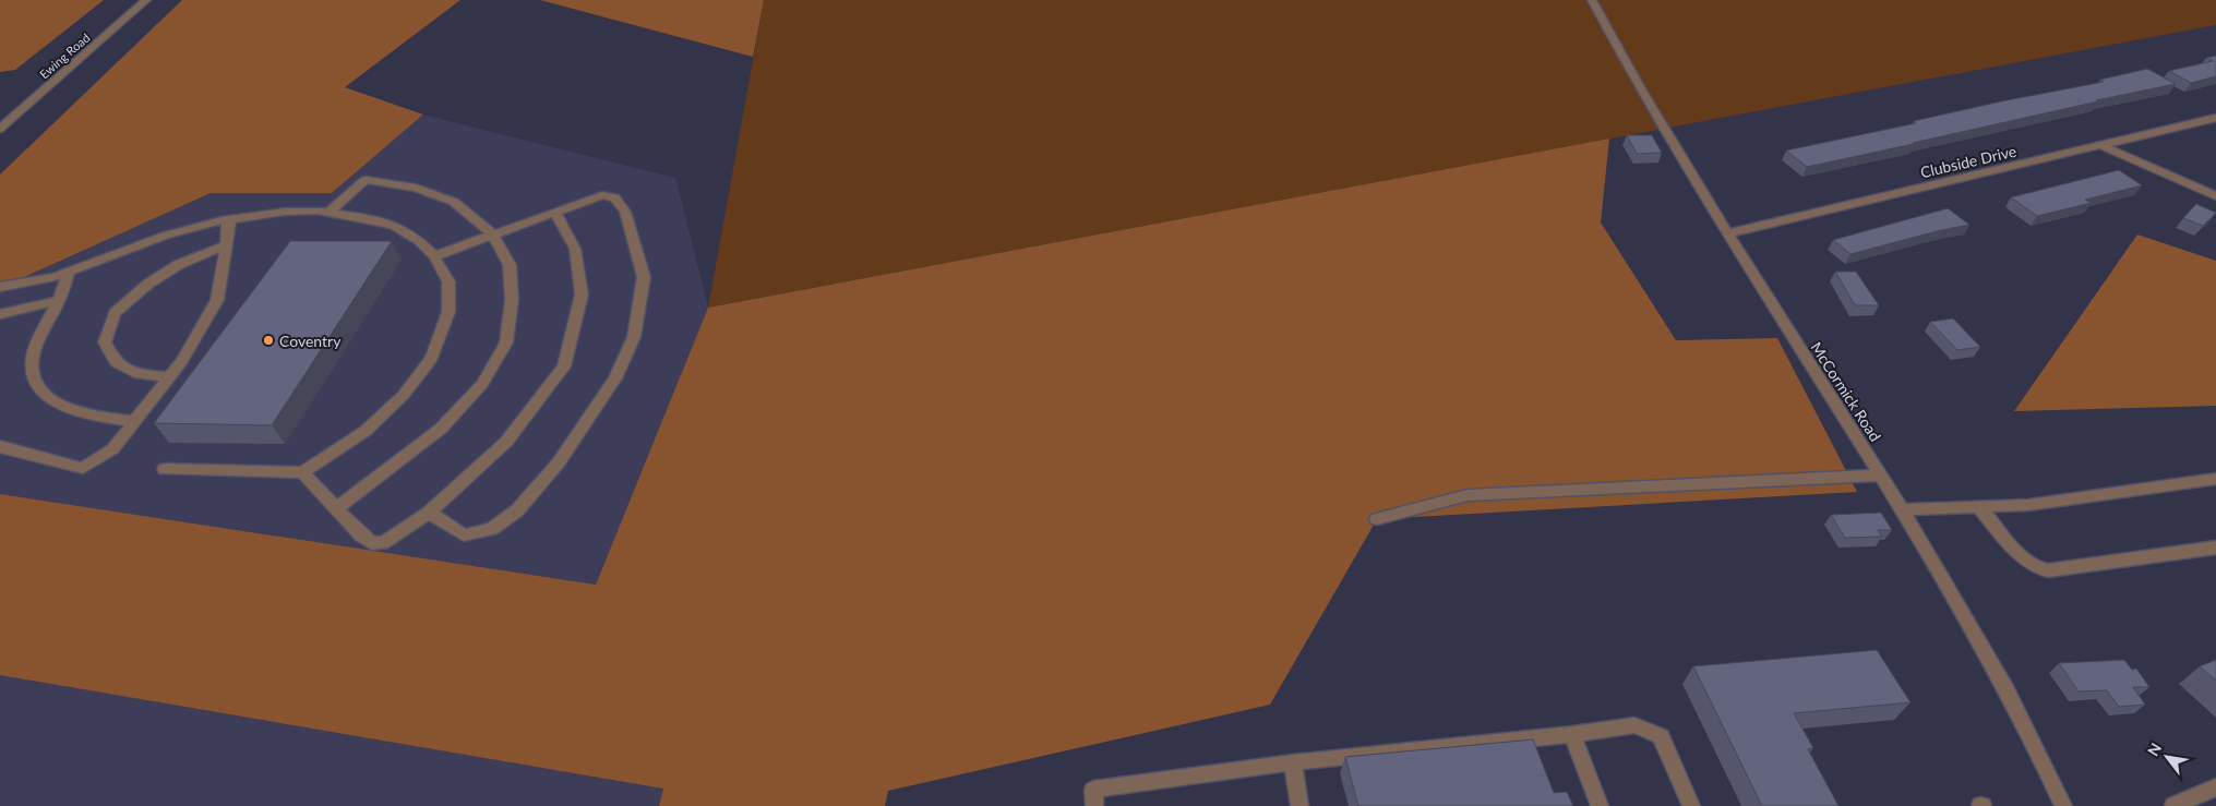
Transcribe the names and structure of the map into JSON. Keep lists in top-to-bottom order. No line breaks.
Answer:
{"streets":{"street":["Ewing Road","Clubside Drive","McCormick Road"]},"crossings":[["Clubside Drive","McCormick Road"]],"places":["Coventry"],"north":"top left"}
